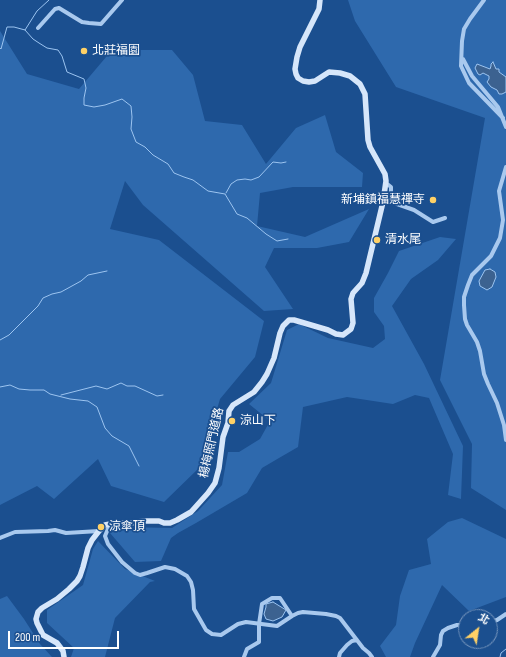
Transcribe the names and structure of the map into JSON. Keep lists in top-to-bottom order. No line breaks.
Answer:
{"streets":{"street":["楊梅照門道路"]},"places":["北莊福園","新埔鎮福慧禪寺","清水尾","涼山下","涼傘頂"],"scale_bar":"200 m","north":"top right"}
